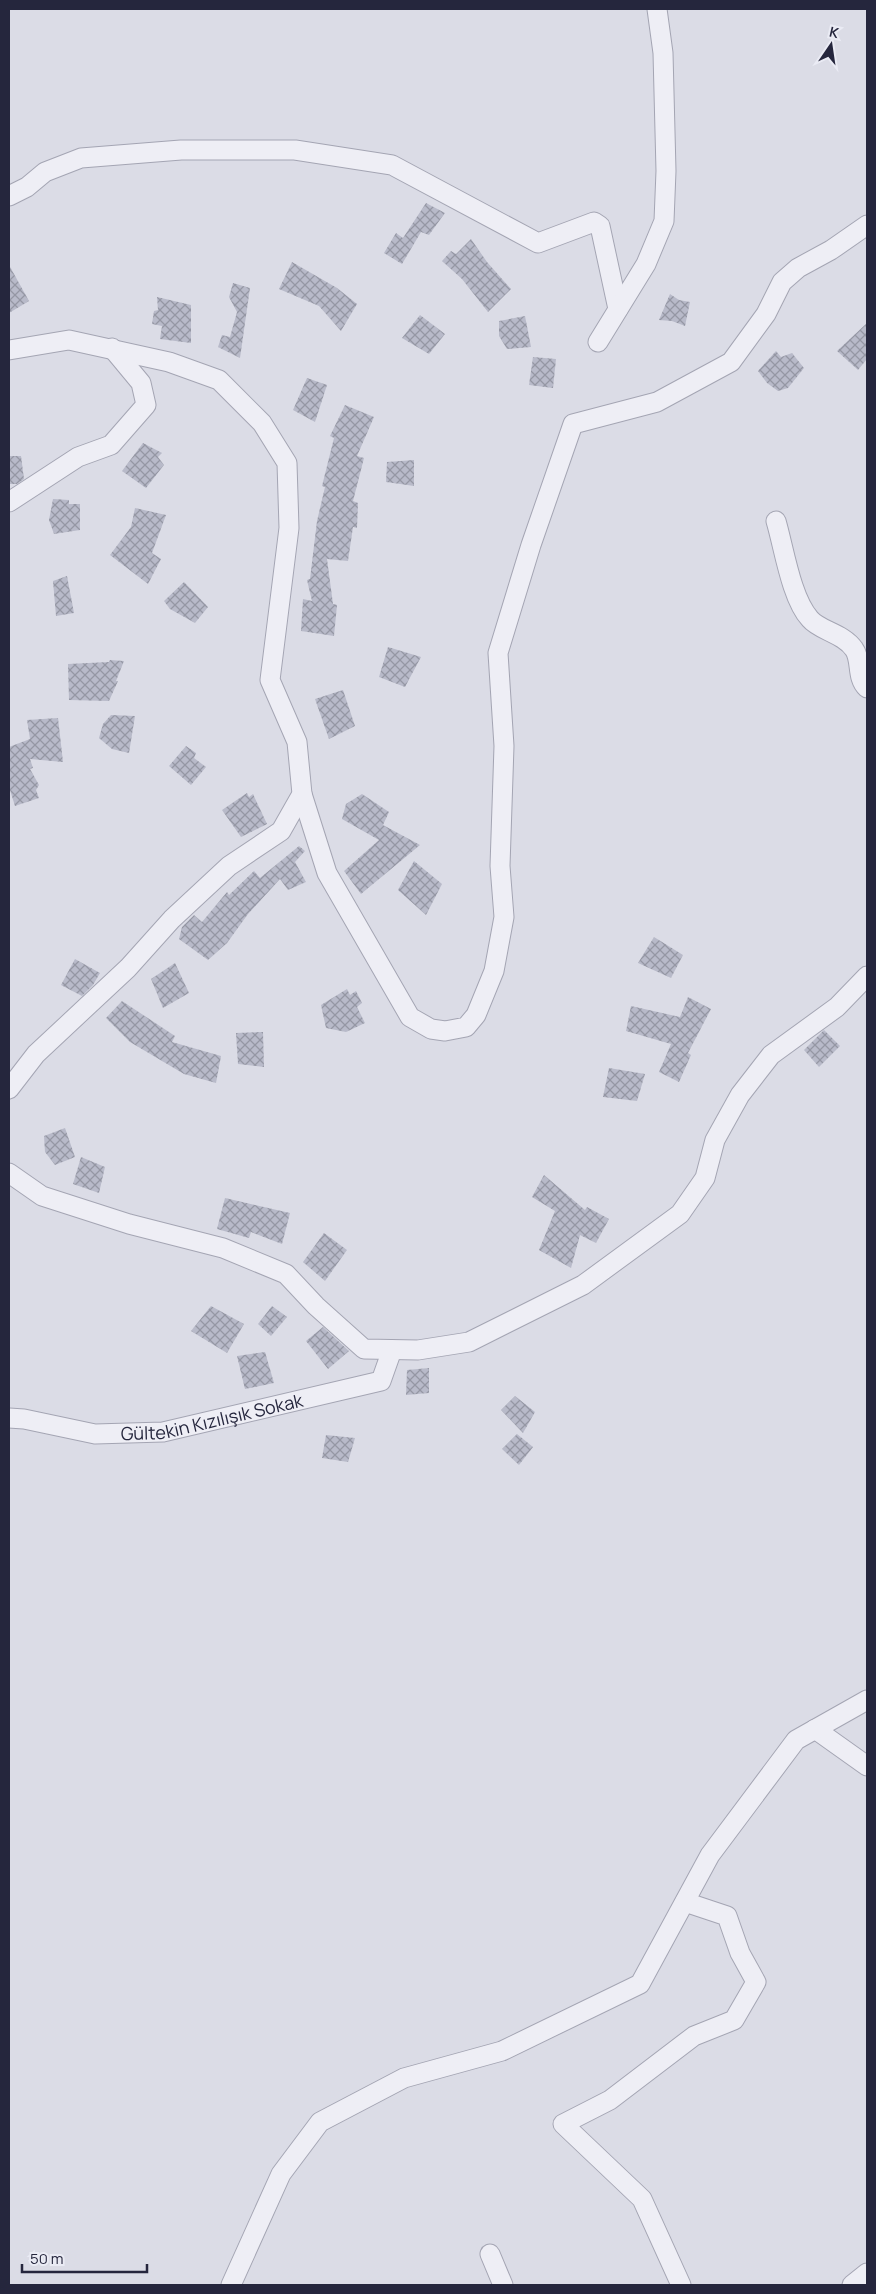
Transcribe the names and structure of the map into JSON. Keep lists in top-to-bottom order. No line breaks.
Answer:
{"streets":{"street":["Gültekin Kızılışık Sokak"]},"scale_bar":"50 m","north":"top"}
